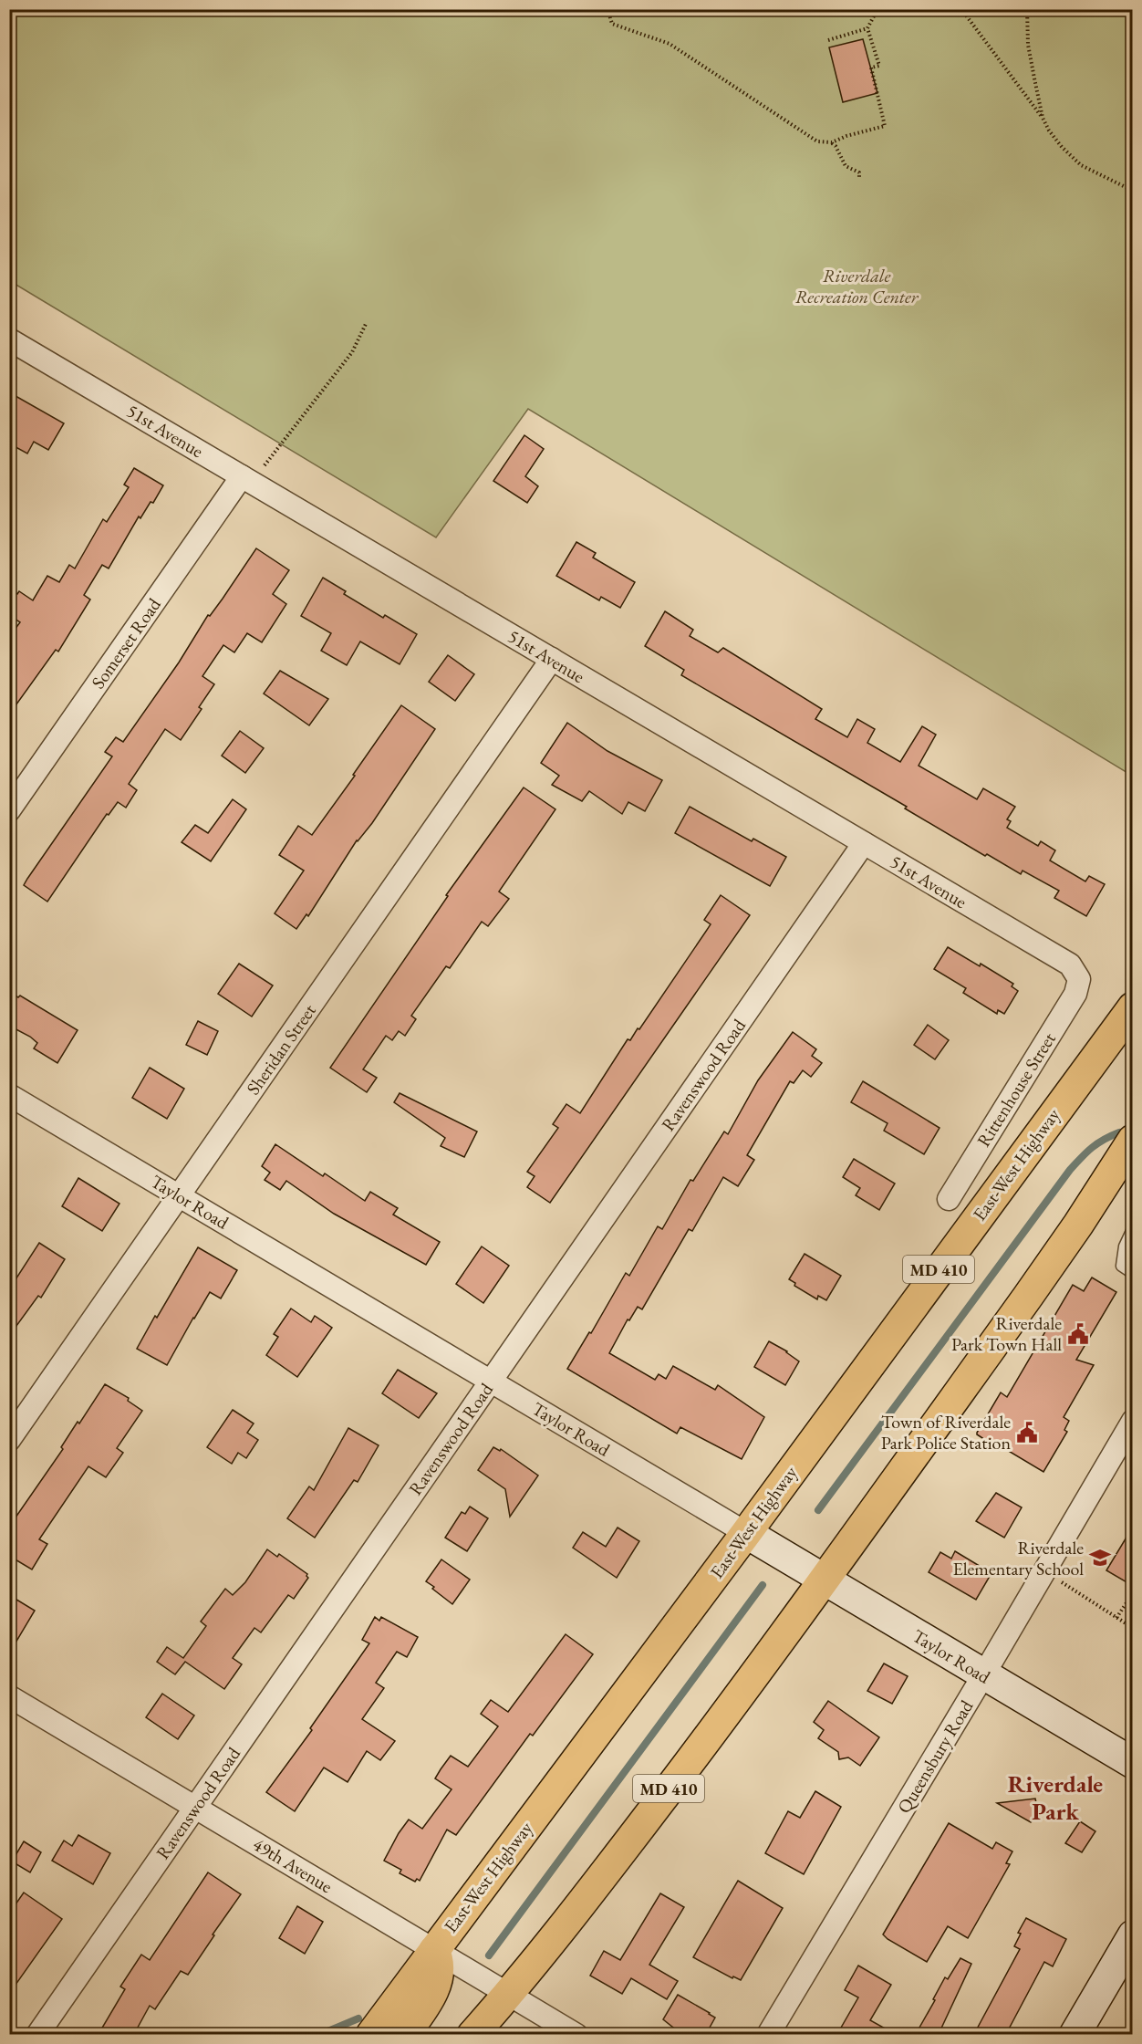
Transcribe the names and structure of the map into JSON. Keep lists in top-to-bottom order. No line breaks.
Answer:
{"streets":{"main road":["East-West Highway","MD 410"],"street":["51st Avenue","Somerset Road","Sheridan Street","Ravenswood Road","Rittenhouse Street","Taylor Road","Queensbury Road","49th Avenue"]},"crossings":[["51st Avenue","Somerset Road"],["51st Avenue","Sheridan Street"],["51st Avenue","Ravenswood Road"],["51st Avenue","Rittenhouse Street"],["Sheridan Street","Taylor Road"],["Ravenswood Road","Taylor Road"],["Ravenswood Road","49th Avenue"],["East-West Highway","Taylor Road"],["East-West Highway","49th Avenue"],["Taylor Road","MD 410"],["Taylor Road","Queensbury Road"],["MD 410","49th Avenue"]],"districts":["Riverdale Park"],"parks":["Riverdale Recreation Center"],"places":{"public building":["Riverdale Park Town Hall","Town of Riverdale Park Police Station"],"school or university":["Riverdale Elementary School"]}}
